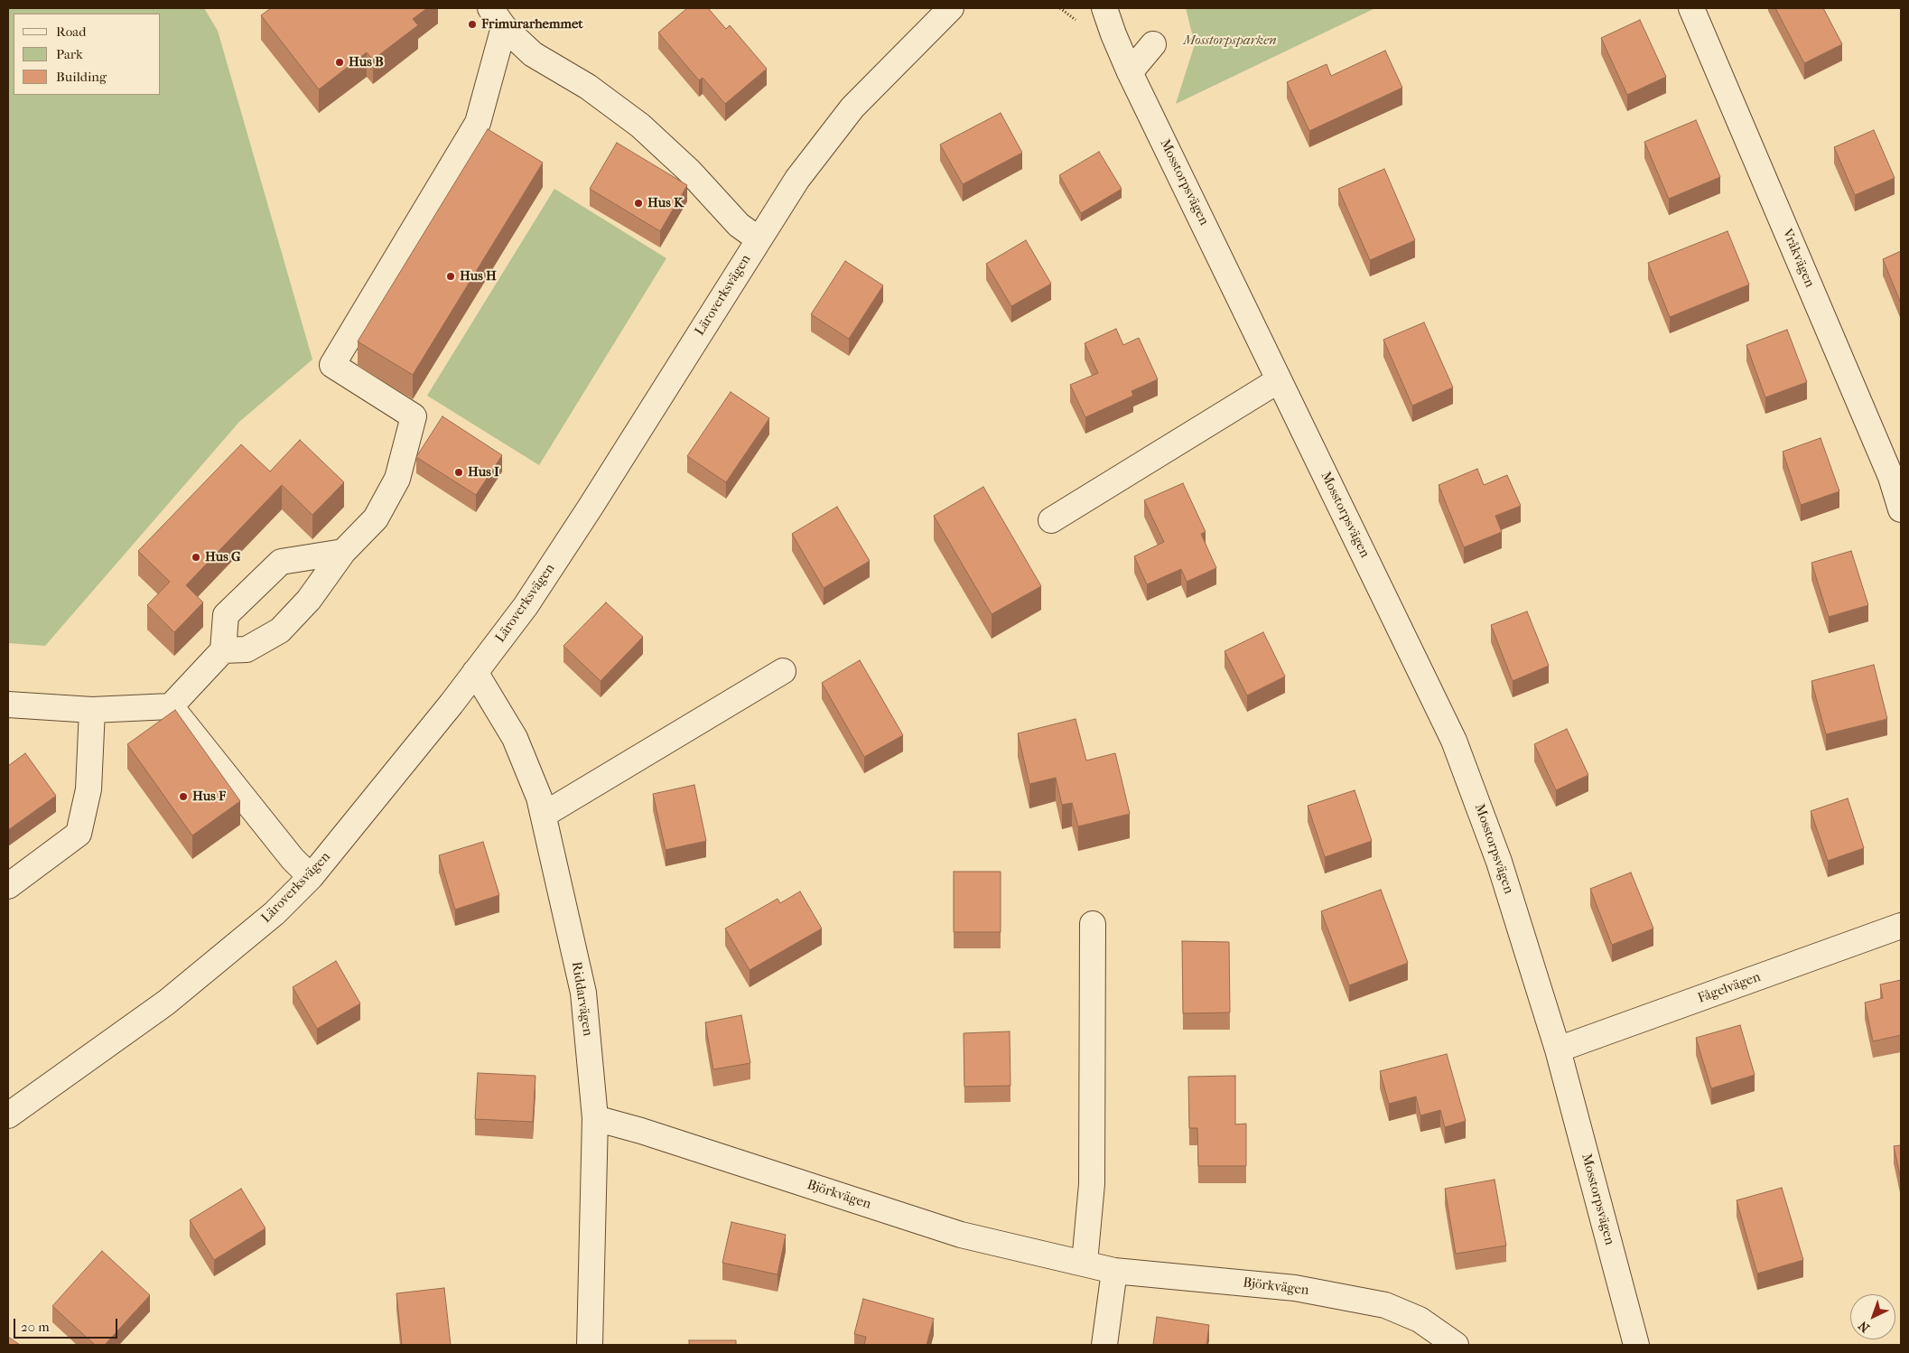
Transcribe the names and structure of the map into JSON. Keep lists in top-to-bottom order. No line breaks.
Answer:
{"streets":{"street":["Mosstorpsvägen","Vråkvägen","Läroverksvägen","Fågelvägen","Riddarvägen","Björkvägen"]},"crossings":[["Mosstorpsvägen","Fågelvägen"],["Läroverksvägen","Riddarvägen"],["Riddarvägen","Björkvägen"]],"parks":["Mosstorpsparken"],"places":["Frimurarhemmet","Hus B","Hus K","Hus H","Hus I","Hus G","Hus F"],"legend":["Road","Park","Building"],"scale_bar":"20 m","north":"bottom left"}
